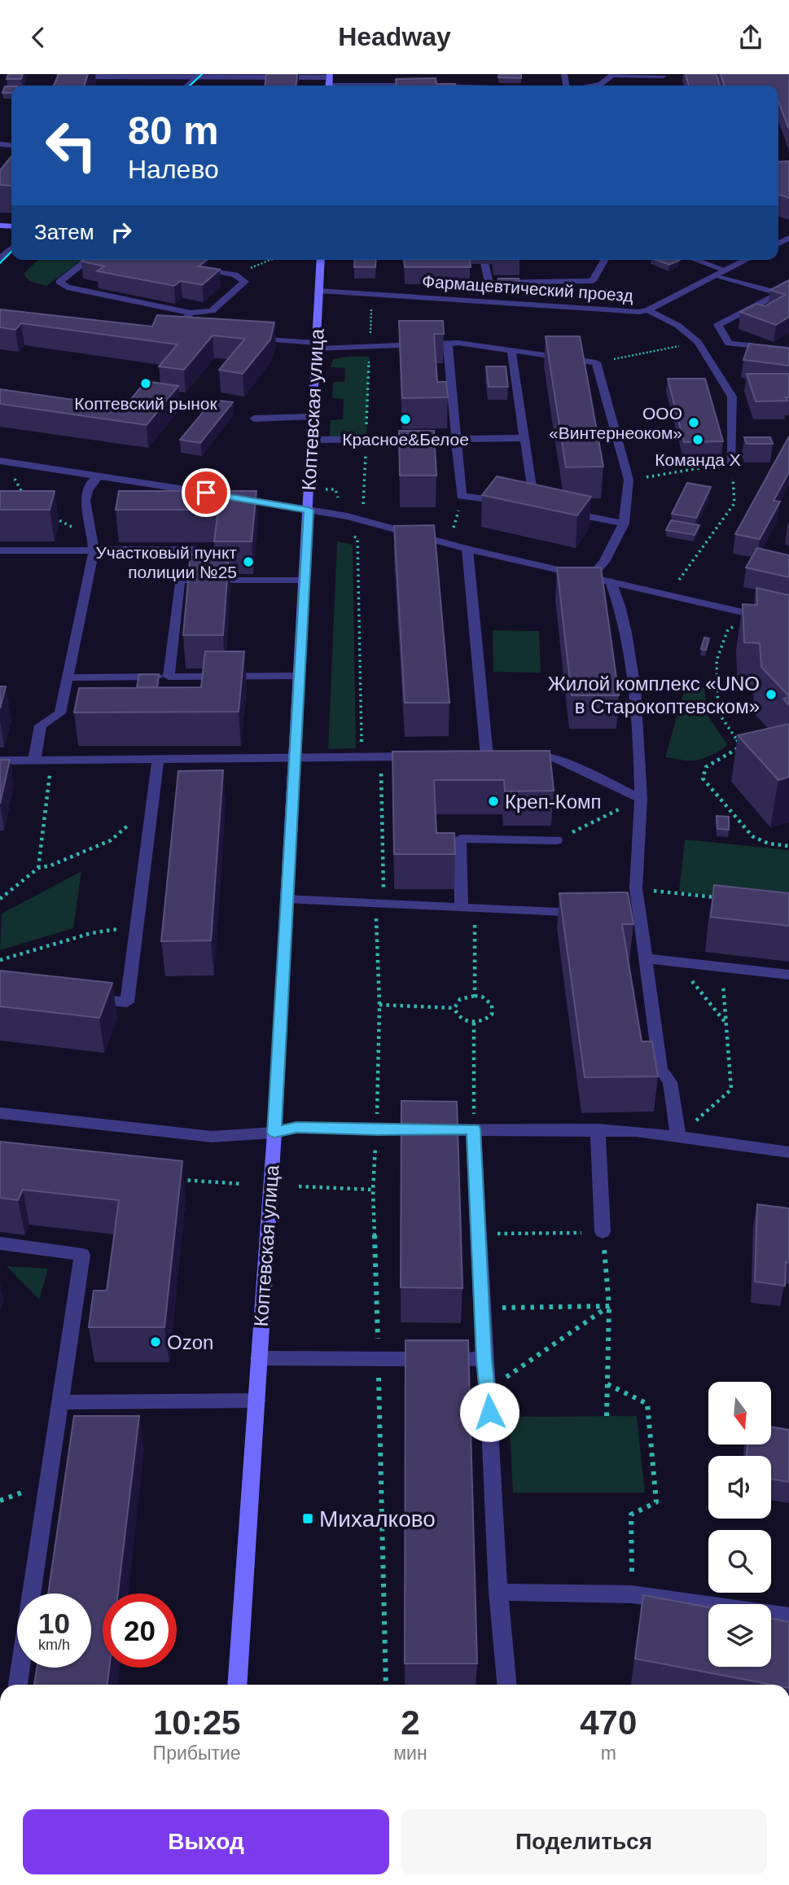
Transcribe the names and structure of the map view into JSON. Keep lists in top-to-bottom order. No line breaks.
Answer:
{"streets":{"street":["Фармацевтический проезд","Коптевская улица"]},"crossings":[["Фармацевтический проезд","Коптевская улица"]],"places":{"other":["Коптевский рынок","Красное&Белое","ООО «Винтернеоком»","Команда Х","Участковый пункт полиции №25","Жилой комплекс «UNO в Старокоптевском»","Креп-Комп","Ozon"],"transit":["Михалково"]},"north":"bottom","page":{"header":"Headway","turn":["80 m","Налево"],"then":"Затем","speed":"10 km/h","limit":"20","eta":["10:25","Прибытие","2","мин","470","m"],"buttons":["Выход","Поделиться"]}}
